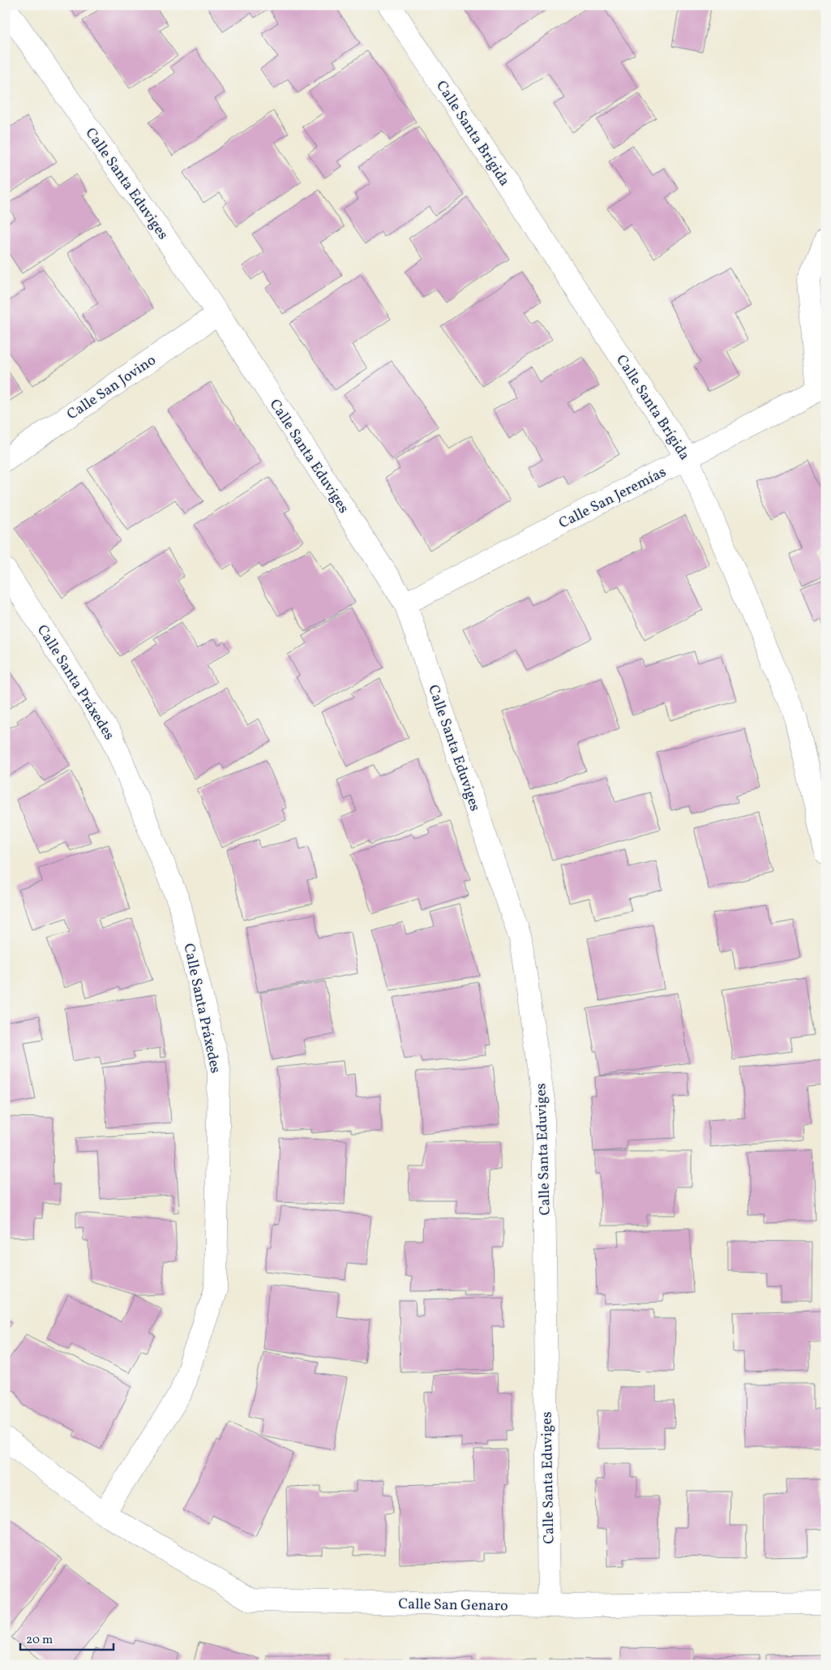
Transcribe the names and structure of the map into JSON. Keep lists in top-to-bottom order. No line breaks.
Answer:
{"streets":{"street":["Calle Santa Brígida","Calle Santa Eduviges","Calle San Jovino","Calle San Jeremías","Calle Santa Práxedes","Calle San Genaro"]},"crossings":[["Calle Santa Brígida","Calle San Jeremías"],["Calle Santa Eduviges","Calle San Jovino"],["Calle Santa Eduviges","Calle San Jeremías"],["Calle Santa Eduviges","Calle San Genaro"],["Calle Santa Práxedes","Calle San Genaro"]],"scale_bar":"20 m"}
